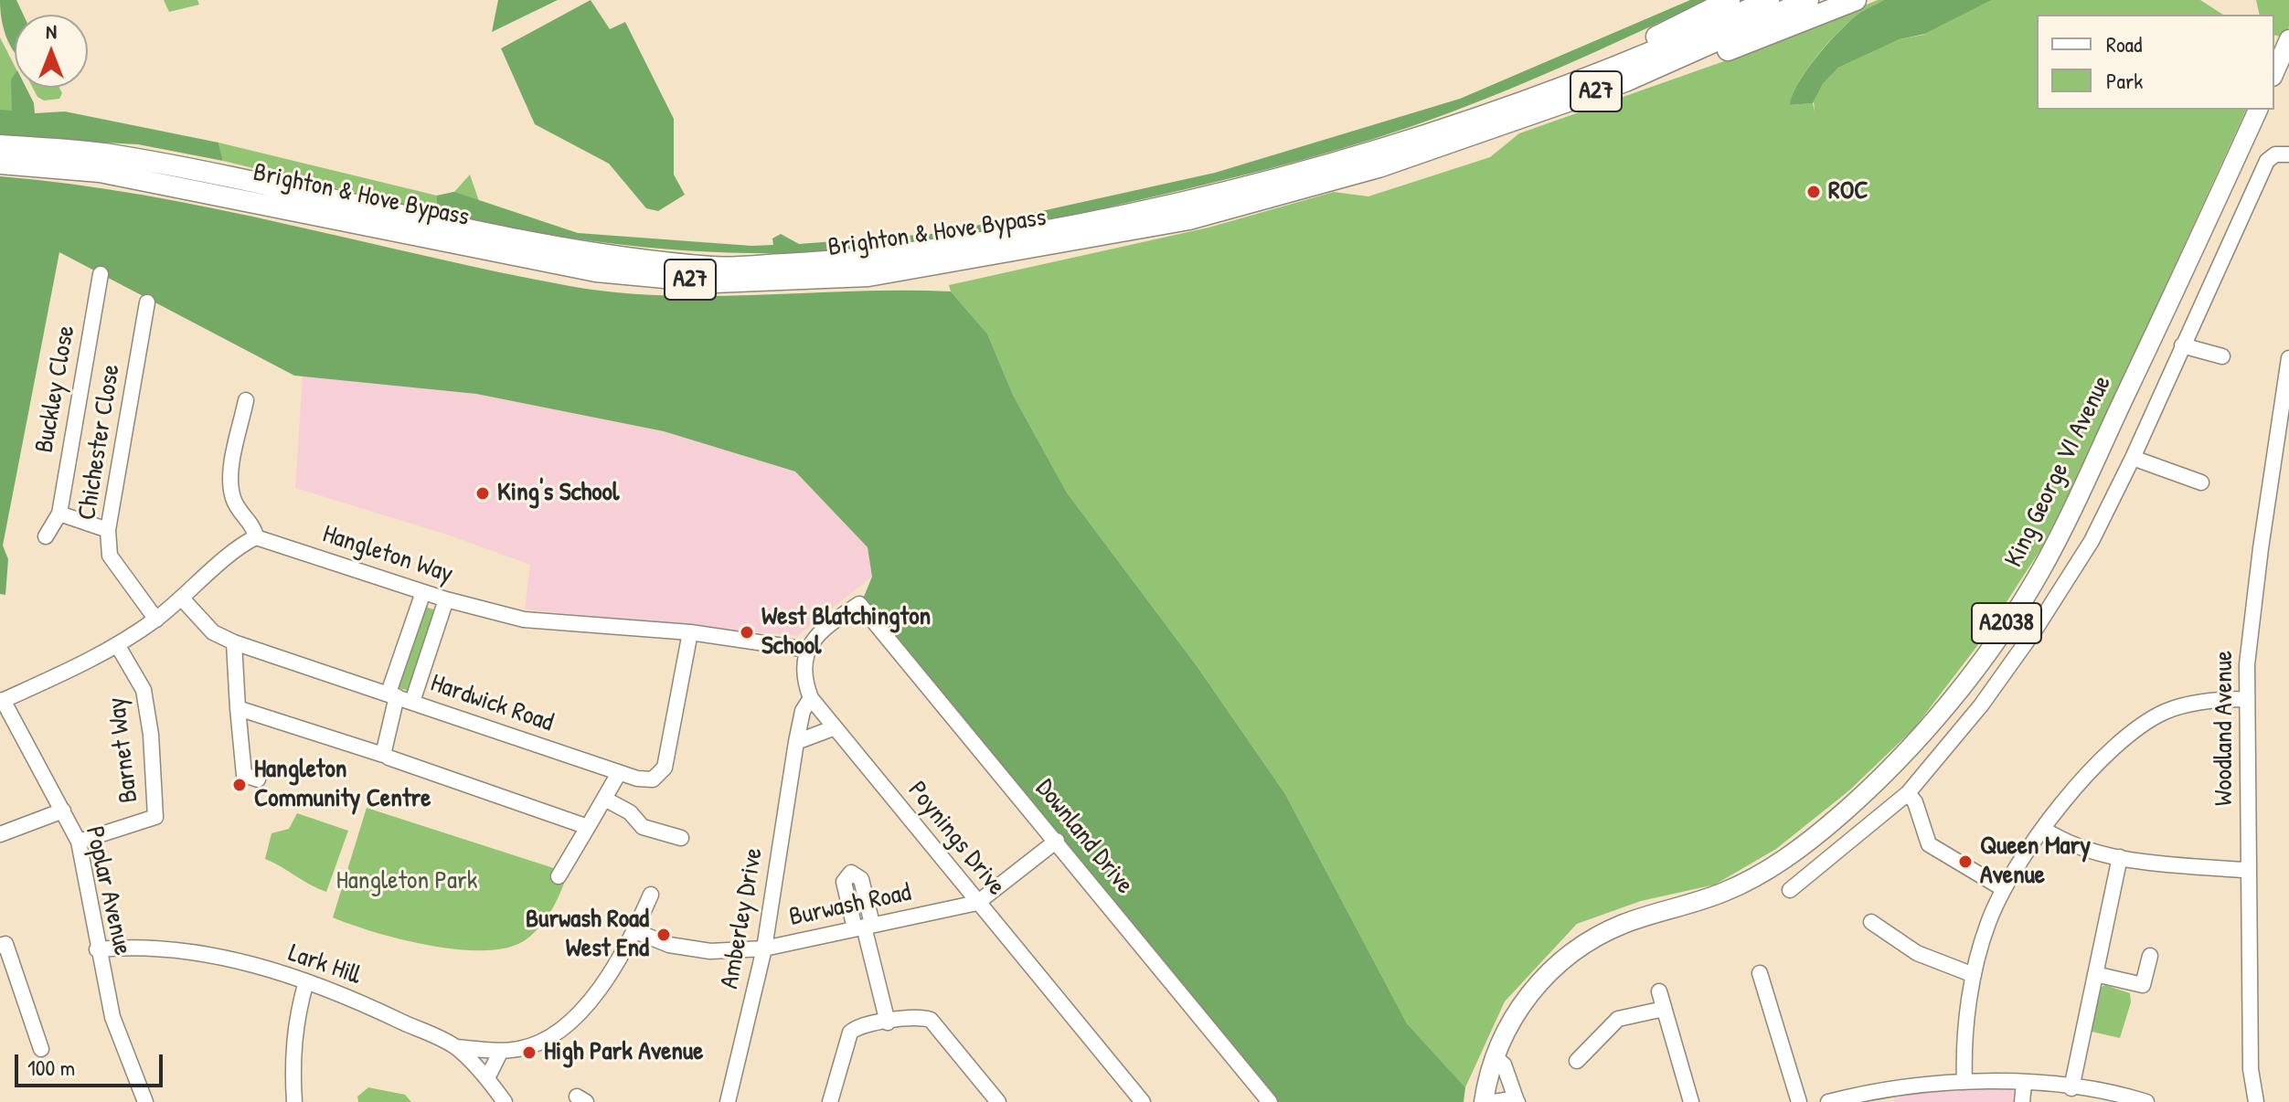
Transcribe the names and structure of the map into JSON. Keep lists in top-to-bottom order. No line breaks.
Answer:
{"streets":{"highway":["A27","Brighton & Hove Bypass"],"main road":["King George VI Avenue","A2038"],"street":["Buckley Close","Chichester Close","Hangleton Way","Hardwick Road","Woodland Avenue","Barnet Way","Downland Drive","Poynings Drive","Poplar Avenue","Burwash Road","Amberley Drive","Lark Hill"]},"crossings":[["A27","Brighton & Hove Bypass"],["Hangleton Way","Hardwick Road"],["Hangleton Way","Downland Drive"],["Hangleton Way","Poynings Drive"],["Barnet Way","Poplar Avenue"],["Downland Drive","Poynings Drive"],["Downland Drive","Burwash Road"],["Poynings Drive","Burwash Road"],["Poynings Drive","Amberley Drive"],["Poplar Avenue","Lark Hill"],["Burwash Road","Amberley Drive"]],"parks":["Hangleton Park"],"places":["ROC","King's School","West Blatchington School","Hangleton Community Centre","Queen Mary Avenue","Burwash Road West End","High Park Avenue"],"legend":["Road","Park"],"scale_bar":"100 m","north":"top"}
